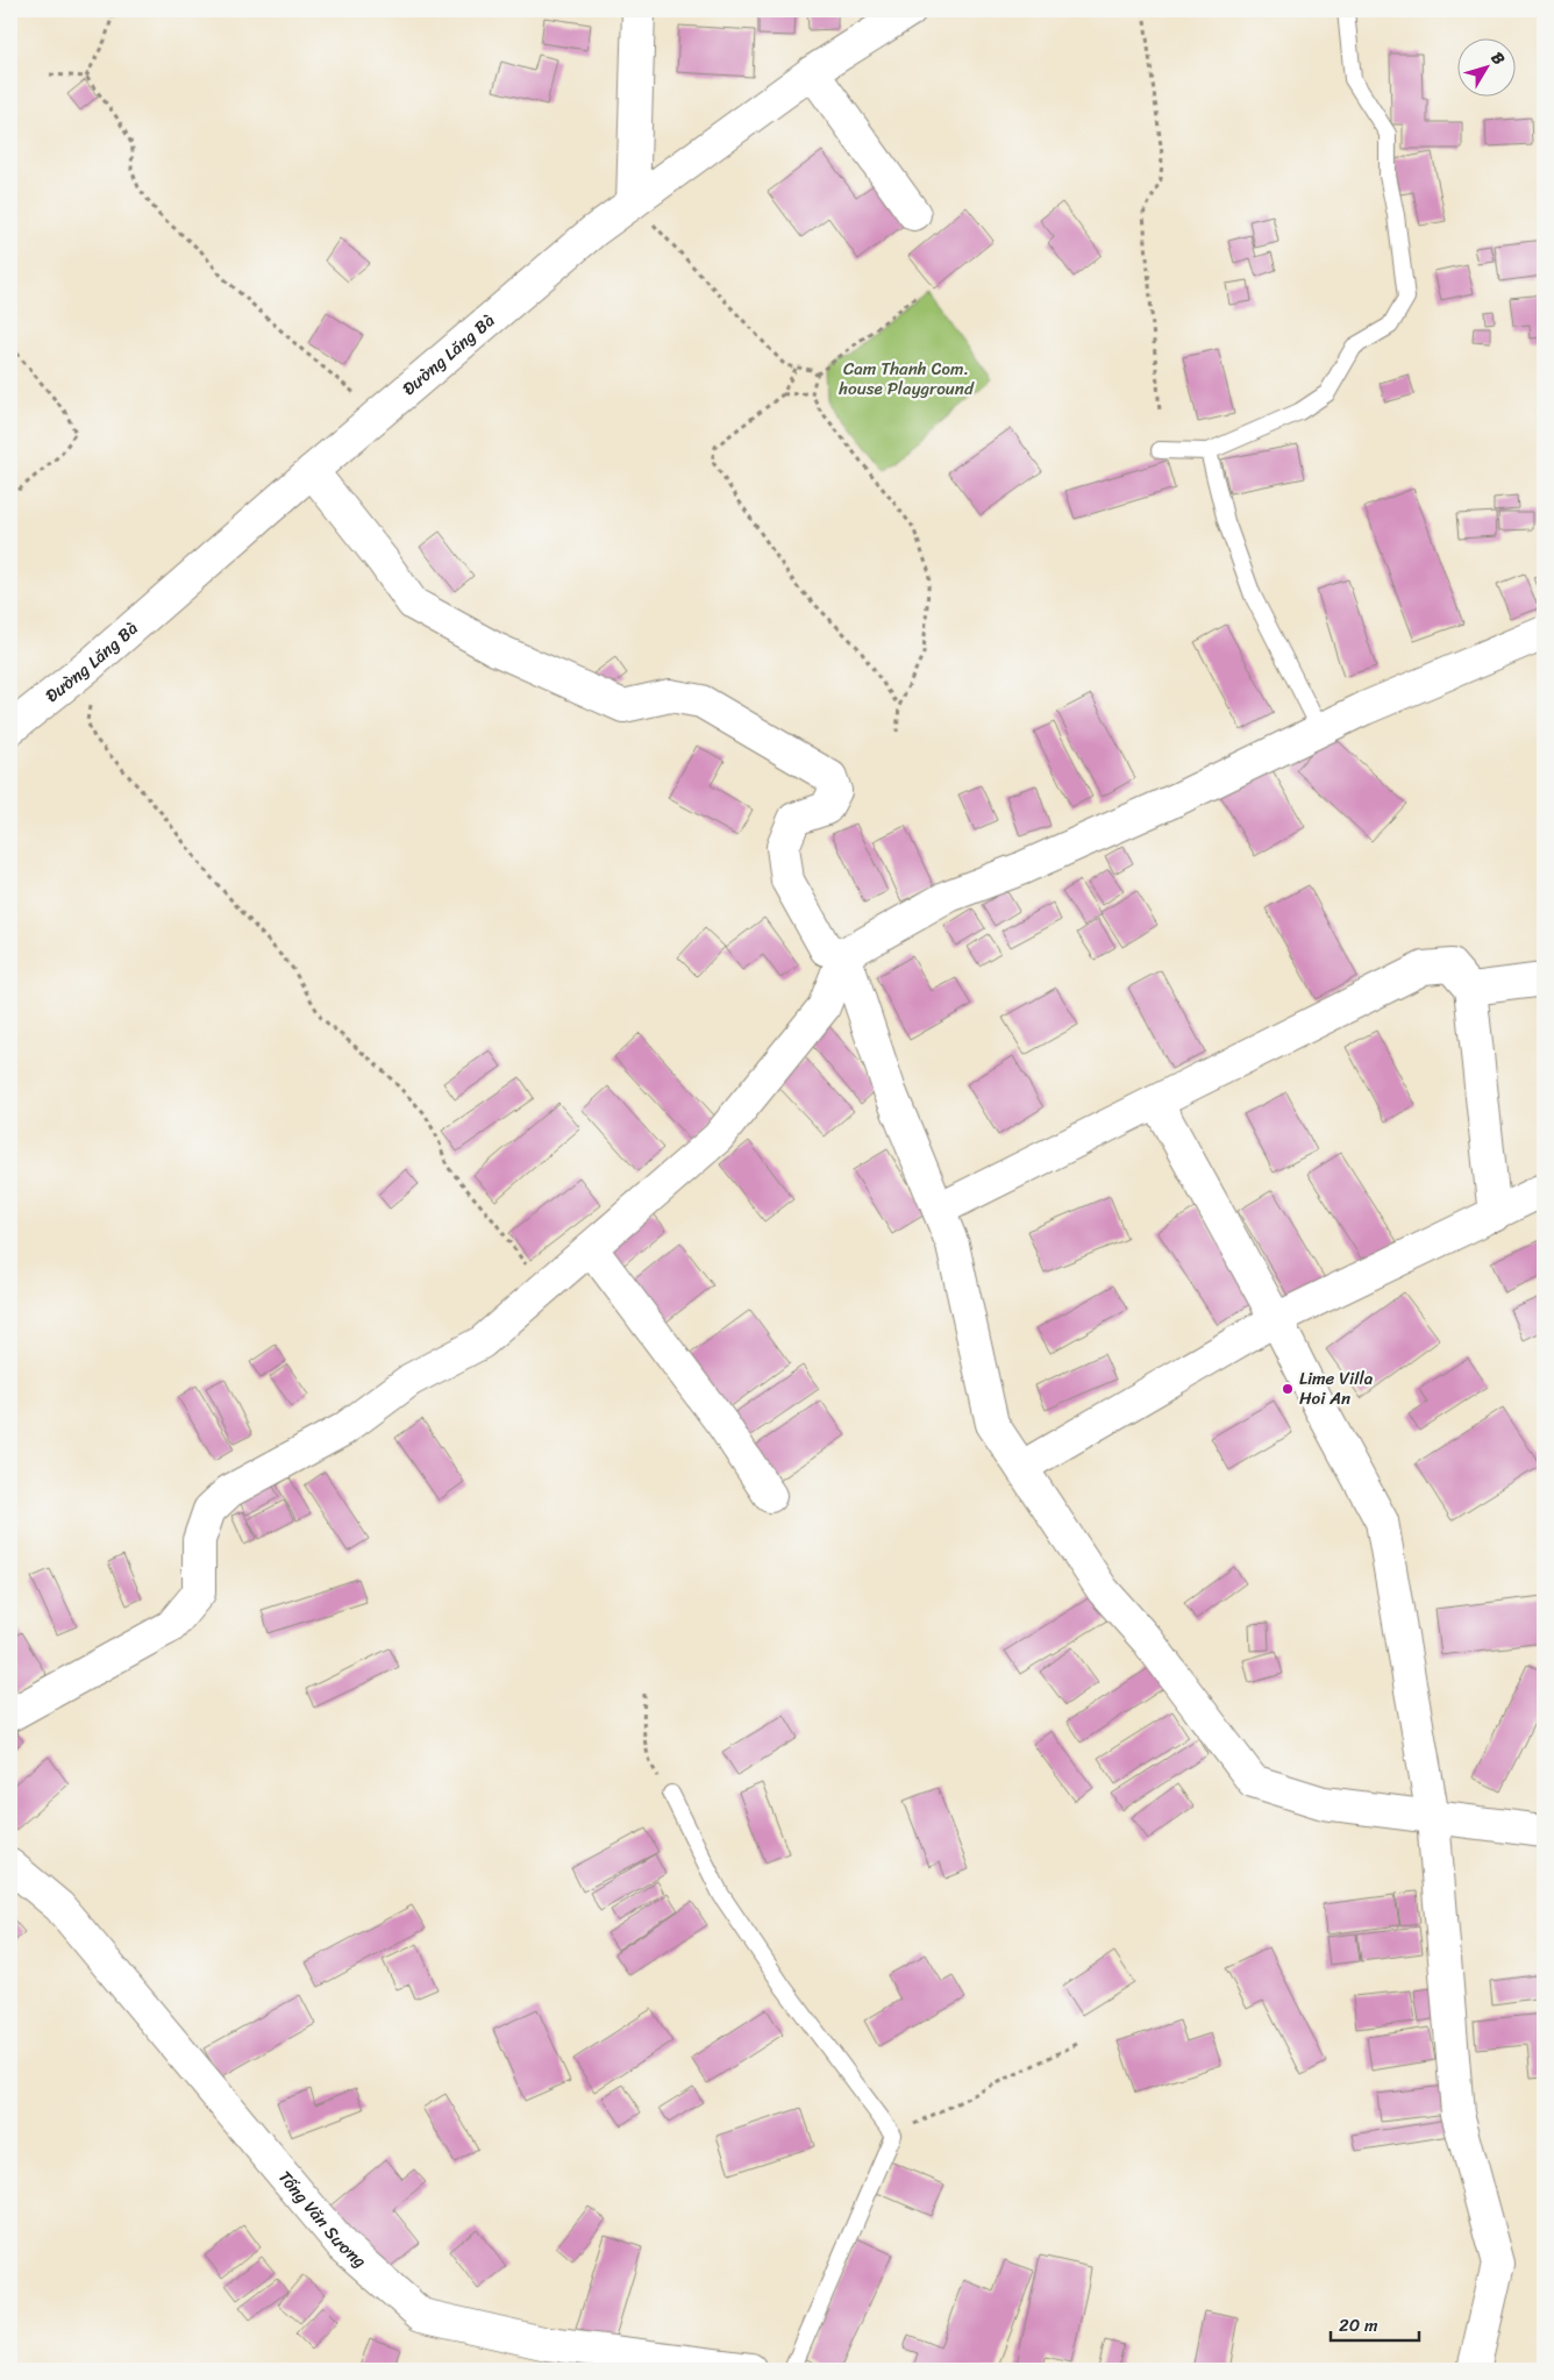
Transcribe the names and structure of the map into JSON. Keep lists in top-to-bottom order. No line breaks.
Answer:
{"streets":{"street":["Đường Lăng Bà","Tống Văn Sương"]},"parks":["Cam Thanh Com. house Playground"],"places":["Lime Villa Hoi An"],"scale_bar":"20 m","north":"top right"}
